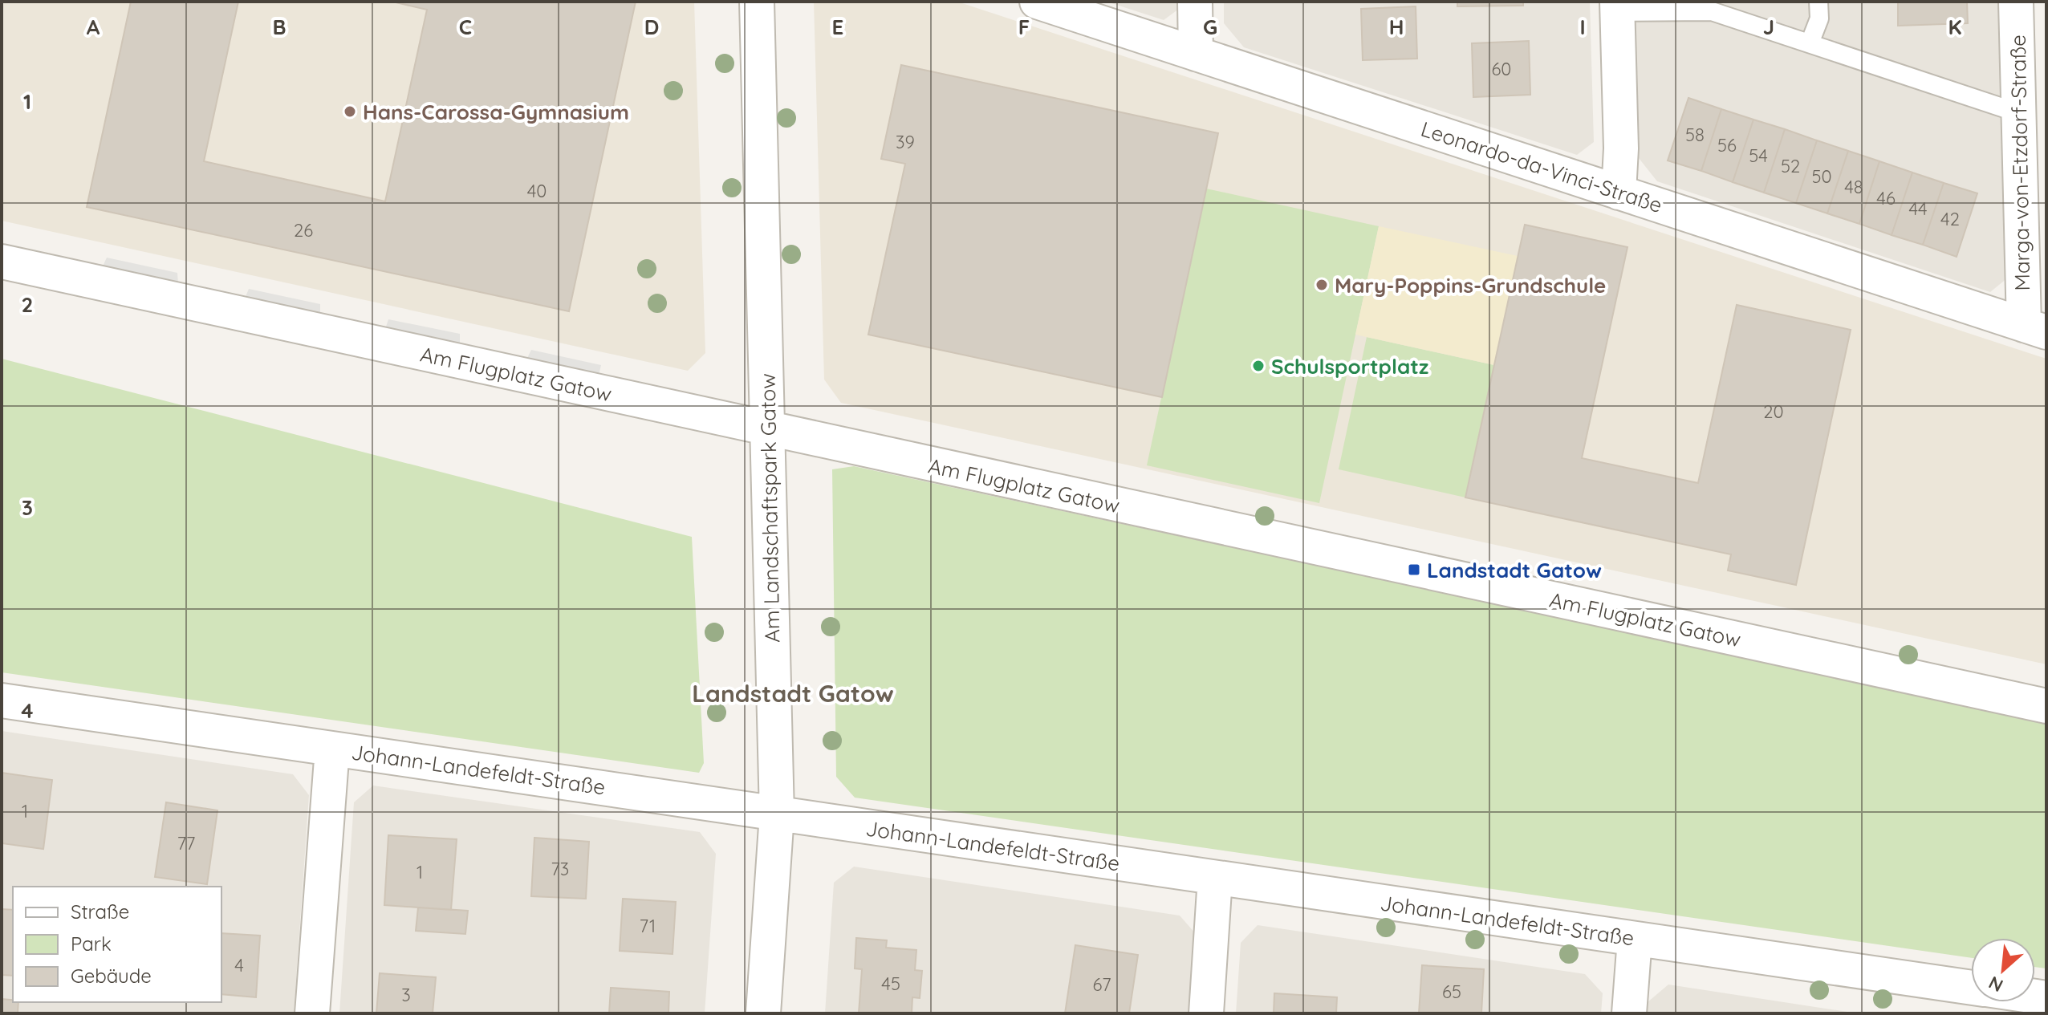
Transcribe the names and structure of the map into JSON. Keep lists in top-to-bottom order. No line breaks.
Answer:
{"streets":{"street":["Marga-von-Etzdorf-Straße","Leonardo-da-Vinci-Straße","Am Flugplatz Gatow","Am Landschaftspark Gatow","Johann-Landefeldt-Straße"]},"crossings":[["Marga-von-Etzdorf-Straße","Leonardo-da-Vinci-Straße"],["Am Flugplatz Gatow","Am Landschaftspark Gatow"],["Am Landschaftspark Gatow","Johann-Landefeldt-Straße"]],"districts":["Landstadt Gatow"],"places":{"other":["Hans-Carossa-Gymnasium","Mary-Poppins-Grundschule","Schulsportplatz"],"transit":["Landstadt Gatow"]},"house_numbers":["60","58","39","56","54","52","50","48","40","46","44","42","26","20","1","77","73","1","71","4","45","67","65","3"],"legend":["Straße","Park","Gebäude"],"north":"bottom left","grid":{"columns":["A","B","C","D","E","F","G","H","I","J","K"],"rows":["1","2","3","4"]}}
